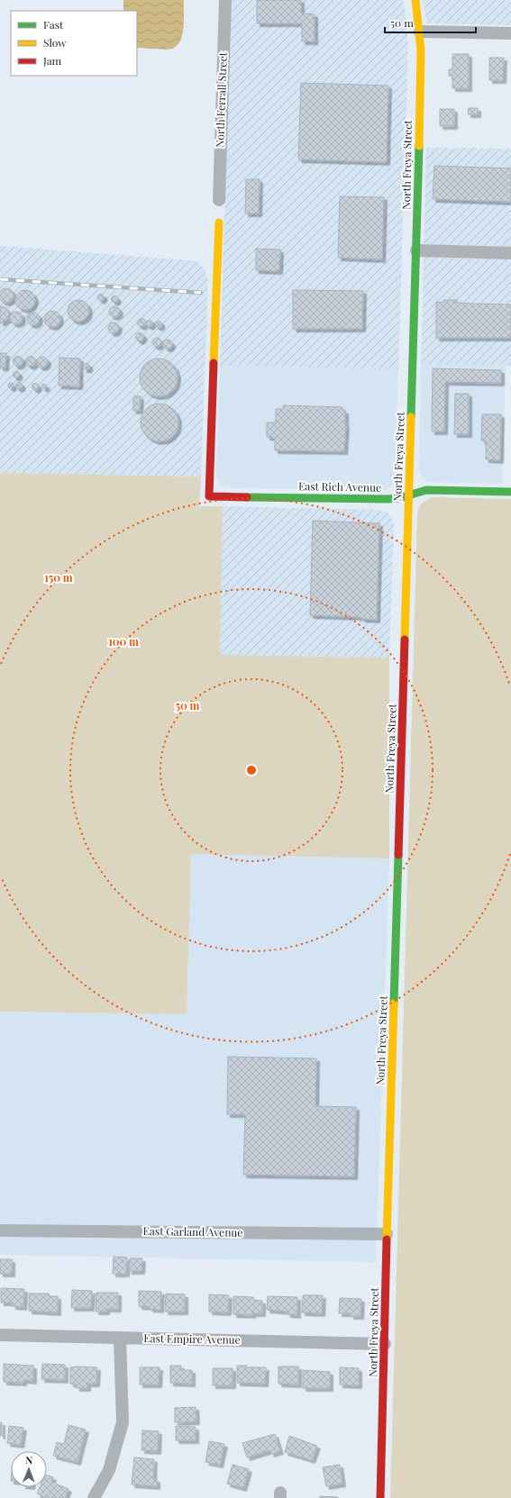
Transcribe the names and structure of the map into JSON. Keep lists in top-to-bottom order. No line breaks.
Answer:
{"streets":{"street":["North Ferrall Street","North Freya Street","East Rich Avenue","East Garland Avenue","East Empire Avenue"]},"crossings":[["North Freya Street","East Rich Avenue"],["North Freya Street","East Garland Avenue"],["North Freya Street","East Empire Avenue"]],"legend":["Fast","Slow","Jam"],"scale_bar":"50 m","north":"top","rings":["150 m","100 m","50 m"]}
